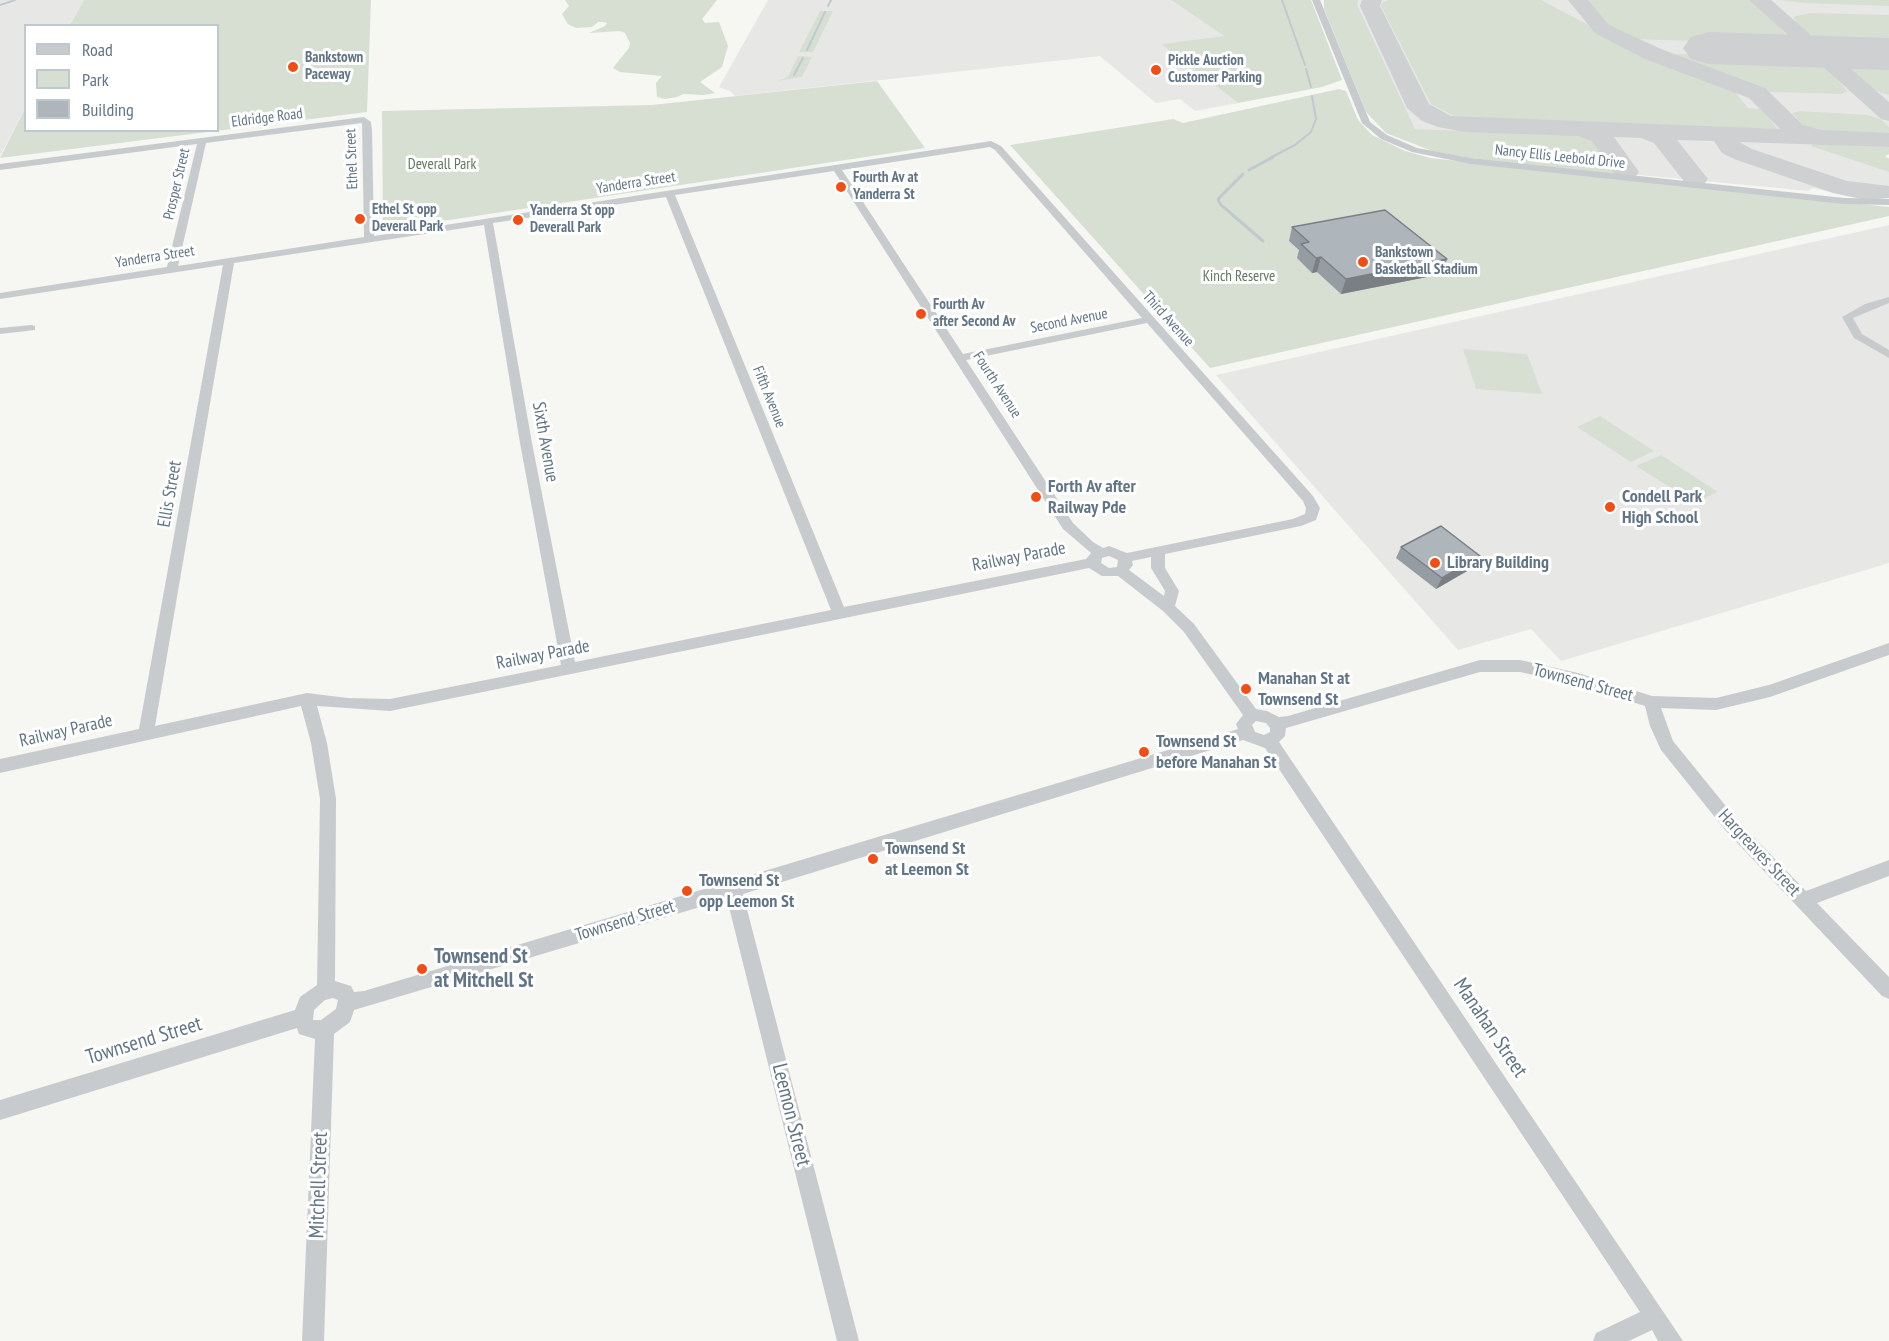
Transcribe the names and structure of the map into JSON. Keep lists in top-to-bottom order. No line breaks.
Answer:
{"streets":{"street":["Eldridge Road","Nancy Ellis Leebold Drive","Ethel Street","Yanderra Street","Prosper Street","Third Avenue","Second Avenue","Fourth Avenue","Fifth Avenue","Sixth Avenue","Ellis Street","Railway Parade","Townsend Street","Hargreaves Street","Manahan Street","Leemon Street","Mitchell Street"]},"crossings":[["Eldridge Road","Ethel Street"],["Eldridge Road","Prosper Street"],["Ethel Street","Yanderra Street"],["Yanderra Street","Prosper Street"],["Yanderra Street","Third Avenue"],["Yanderra Street","Fourth Avenue"],["Yanderra Street","Fifth Avenue"],["Yanderra Street","Sixth Avenue"],["Yanderra Street","Ellis Street"],["Third Avenue","Second Avenue"],["Second Avenue","Fourth Avenue"],["Fourth Avenue","Railway Parade"],["Fifth Avenue","Railway Parade"],["Sixth Avenue","Railway Parade"],["Ellis Street","Railway Parade"],["Townsend Street","Hargreaves Street"],["Townsend Street","Manahan Street"],["Townsend Street","Leemon Street"],["Townsend Street","Mitchell Street"]],"parks":["Deverall Park","Kinch Reserve"],"places":["Bankstown Paceway","Pickle Auction Customer Parking","Fourth Av at Yanderra St","Ethel St opp Deverall Park","Yanderra St opp Deverall Park","Bankstown Basketball Stadium","Fourth Av after Second Av","Forth Av after Railway Pde","Condell Park High School","Library Building","Manahan St at Townsend St","Townsend St before Manahan St","Townsend St at Leemon St","Townsend St opp Leemon St","Townsend St at Mitchell St"],"legend":["Road","Park","Building"]}
